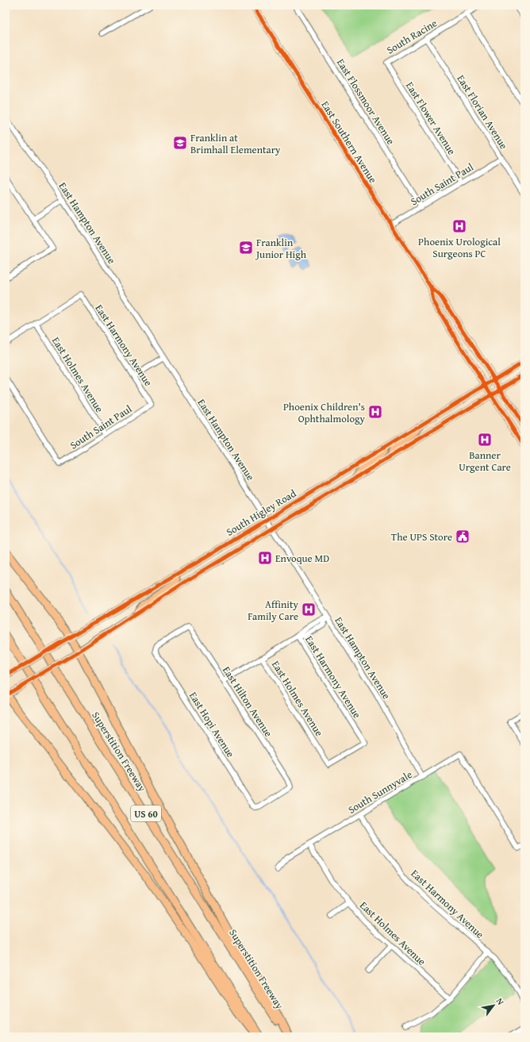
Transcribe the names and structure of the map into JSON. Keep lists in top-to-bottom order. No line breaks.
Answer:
{"streets":{"highway":["Superstition Freeway","US 60"],"main road":["East Southern Avenue","South Higley Road"],"street":["South Racine","East Flossmoor Avenue","East Florian Avenue","East Flower Avenue","South Saint Paul","East Hampton Avenue","East Harmony Avenue","East Holmes Avenue","East Hilton Avenue","East Hopi Avenue","South Sunnyvale"]},"crossings":[["South Racine","East Florian Avenue"],["South Racine","East Flower Avenue"],["East Flossmoor Avenue","South Saint Paul"],["East Florian Avenue","South Saint Paul"],["East Flower Avenue","South Saint Paul"],["East Southern Avenue","South Saint Paul"],["East Southern Avenue","South Higley Road"],["South Saint Paul","East Harmony Avenue"],["South Saint Paul","East Holmes Avenue"],["East Hampton Avenue","South Higley Road"],["East Hampton Avenue","South Sunnyvale"],["East Harmony Avenue","East Holmes Avenue"],["East Harmony Avenue","South Sunnyvale"],["East Holmes Avenue","South Sunnyvale"],["East Hilton Avenue","East Hopi Avenue"]],"places":{"school or university":["Franklin at Brimhall Elementary","Franklin Junior High"],"hospital":["Phoenix Urological Surgeons PC","Phoenix Children's Ophthalmology","Banner Urgent Care","Envoque MD","Affinity Family Care"],"public building":["The UPS Store"]},"north":"top right"}
